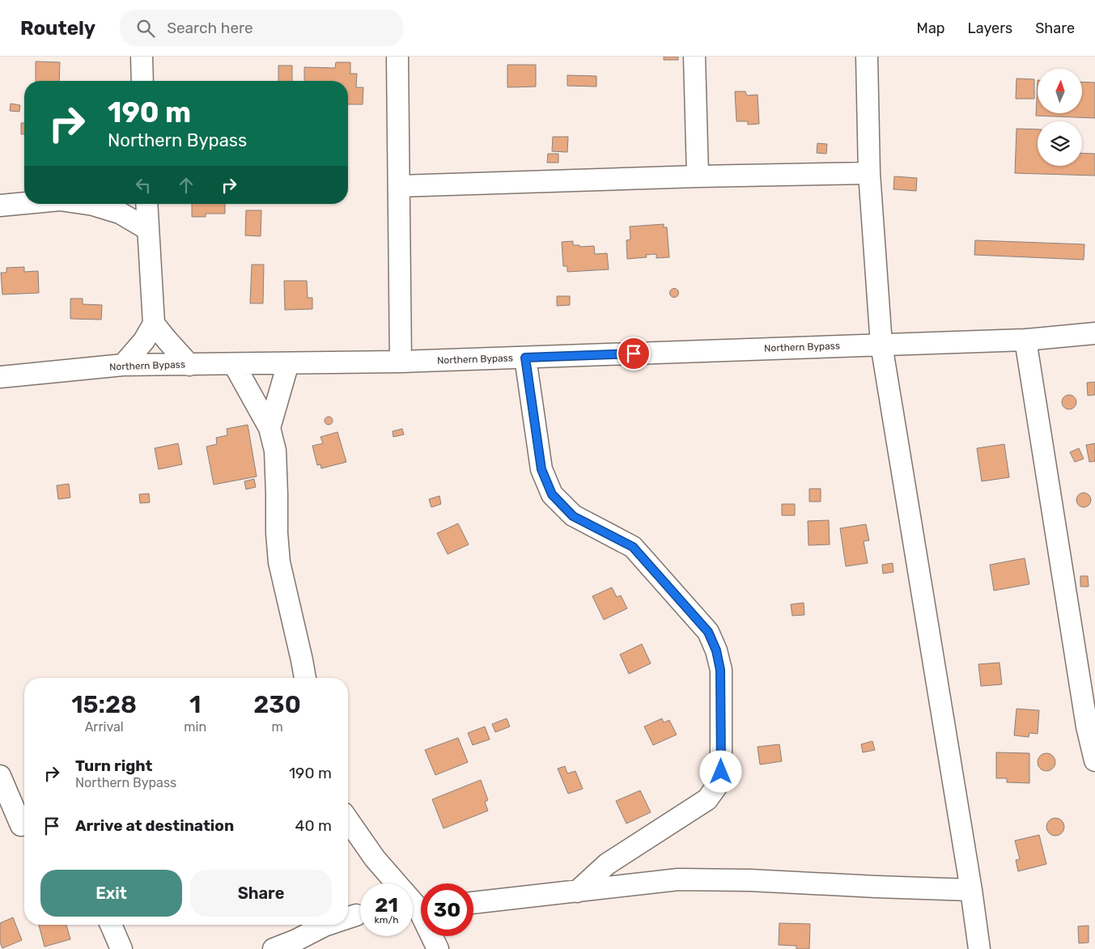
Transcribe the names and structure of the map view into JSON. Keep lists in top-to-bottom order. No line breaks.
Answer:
{"streets":{"street":["Northern Bypass"]},"north":"top","page":{"header":"Routely","search":"Search here","nav":["Map","Layers","Share"],"turn":["190 m","Northern Bypass"],"eta":["15:28","Arrival","1","min","230","m"],"list":[{"name":"Turn right","note":"Northern Bypass","value":"190 m"},{"name":"Arrive at destination","value":"40 m"}],"buttons":["Exit","Share"],"speed":"21 km/h","limit":"30"}}
